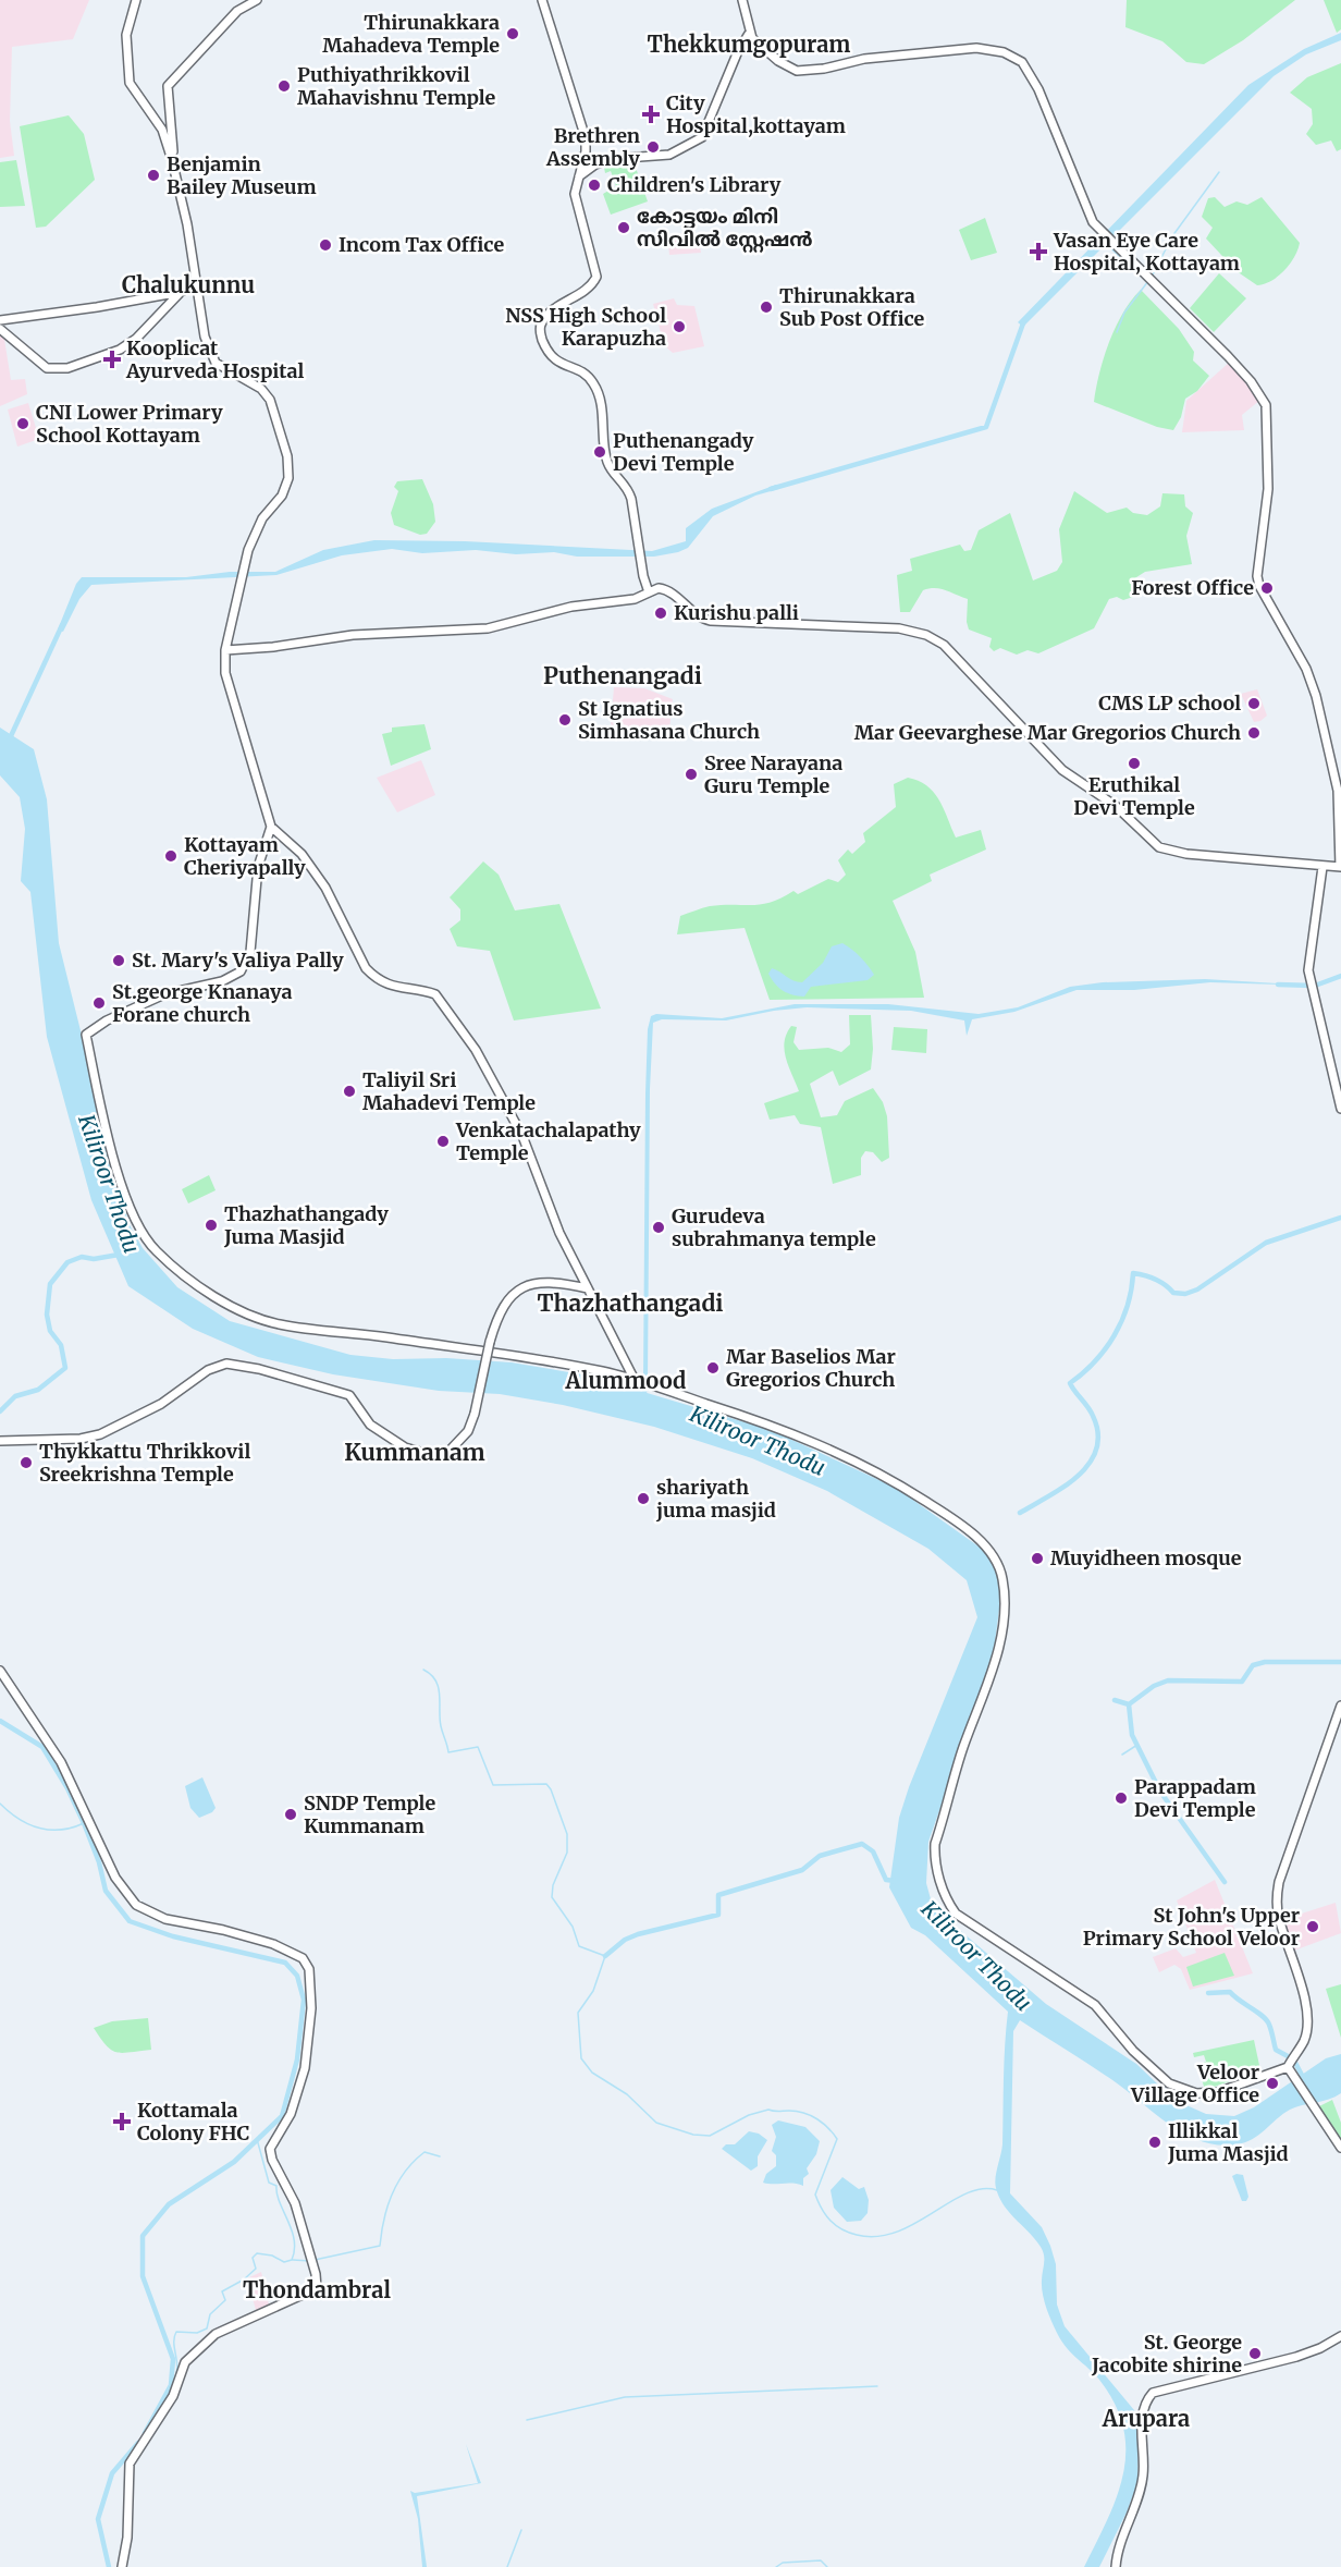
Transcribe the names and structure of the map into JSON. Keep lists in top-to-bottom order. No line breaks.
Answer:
{"districts":["Thekkumgopuram","Chalukunnu","Puthenangadi","Thazhathangadi","Alummood","Kummanam","Thondambral","Arupara"],"water":["Kiliroor Thodu"],"places":{"other":["Thirunakkara Mahadeva Temple","Puthiyathrikkovil Mahavishnu Temple","Brethren Assembly","Benjamin Bailey Museum","Children's Library","കോട്ടയം മിനി സിവിൽ സ്റ്റേഷൻ","Incom Tax Office","Thirunakkara Sub Post Office","NSS High School Karapuzha","CNI Lower Primary School Kottayam","Puthenangady Devi Temple","Forest Office","Kurishu palli","CMS LP school","St Ignatius Simhasana Church","Mar Geevarghese Mar Gregorios Church","Eruthikal Devi Temple","Sree Narayana Guru Temple","Kottayam Cheriyapally","St. Mary's Valiya Pally","St.george Knanaya Forane church","Taliyil Sri Mahadevi Temple","Venkatachalapathy Temple","Thazhathangady Juma Masjid","Gurudeva subrahmanya temple","Mar Baselios Mar Gregorios Church","Thykkattu Thrikkovil Sreekrishna Temple","shariyath juma masjid","Muyidheen mosque","Parappadam Devi Temple","SNDP Temple Kummanam","St John's Upper Primary School Veloor","Veloor Village Office","Illikkal Juma Masjid","St. George Jacobite shirine"],"health":["City Hospital,kottayam","Vasan Eye Care Hospital, Kottayam","Kooplicat Ayurveda Hospital","Kottamala Colony FHC"]}}
